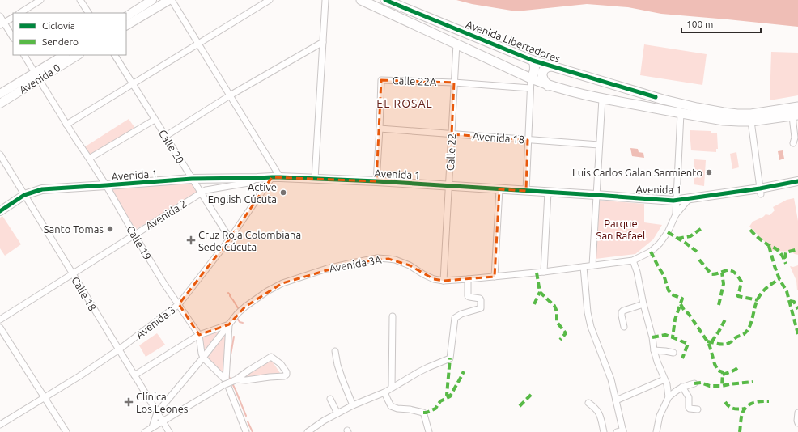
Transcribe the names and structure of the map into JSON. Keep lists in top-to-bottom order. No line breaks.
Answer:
{"streets":{"main road":["Avenida Libertadores"],"street":["Avenida 0","Calle 22A","Avenida 18","Calle 20","Calle 22","Avenida 1","Avenida 2","Calle 19","Avenida 3A","Calle 18","Avenida 3"]},"crossings":[["Avenida 0","Calle 19"],["Calle 22A","Avenida 18"],["Calle 22A","Calle 22"],["Calle 22A","Avenida 1"],["Avenida 18","Calle 22"],["Calle 20","Avenida 1"],["Calle 20","Avenida 2"],["Calle 20","Avenida 3"],["Calle 22","Avenida 1"],["Calle 22","Avenida 3A"],["Avenida 1","Avenida 2"],["Avenida 1","Calle 19"],["Avenida 1","Avenida 3A"],["Avenida 1","Calle 18"],["Avenida 1","Avenida 3"],["Avenida 2","Calle 19"],["Avenida 2","Calle 18"],["Calle 19","Avenida 3A"],["Calle 19","Avenida 3"],["Avenida 3A","Calle 18"],["Calle 18","Avenida 3"]],"districts":["EL ROSAL"],"parks":["Parque San Rafael"],"places":{"other":["Luis Carlos Galan Sarmiento","Active English Cúcuta","Santo Tomas"],"health":["Cruz Roja Colombiana Sede Cúcuta","Clínica Los Leones"]},"legend":["Ciclovía","Sendero"],"scale_bar":"100 m"}
